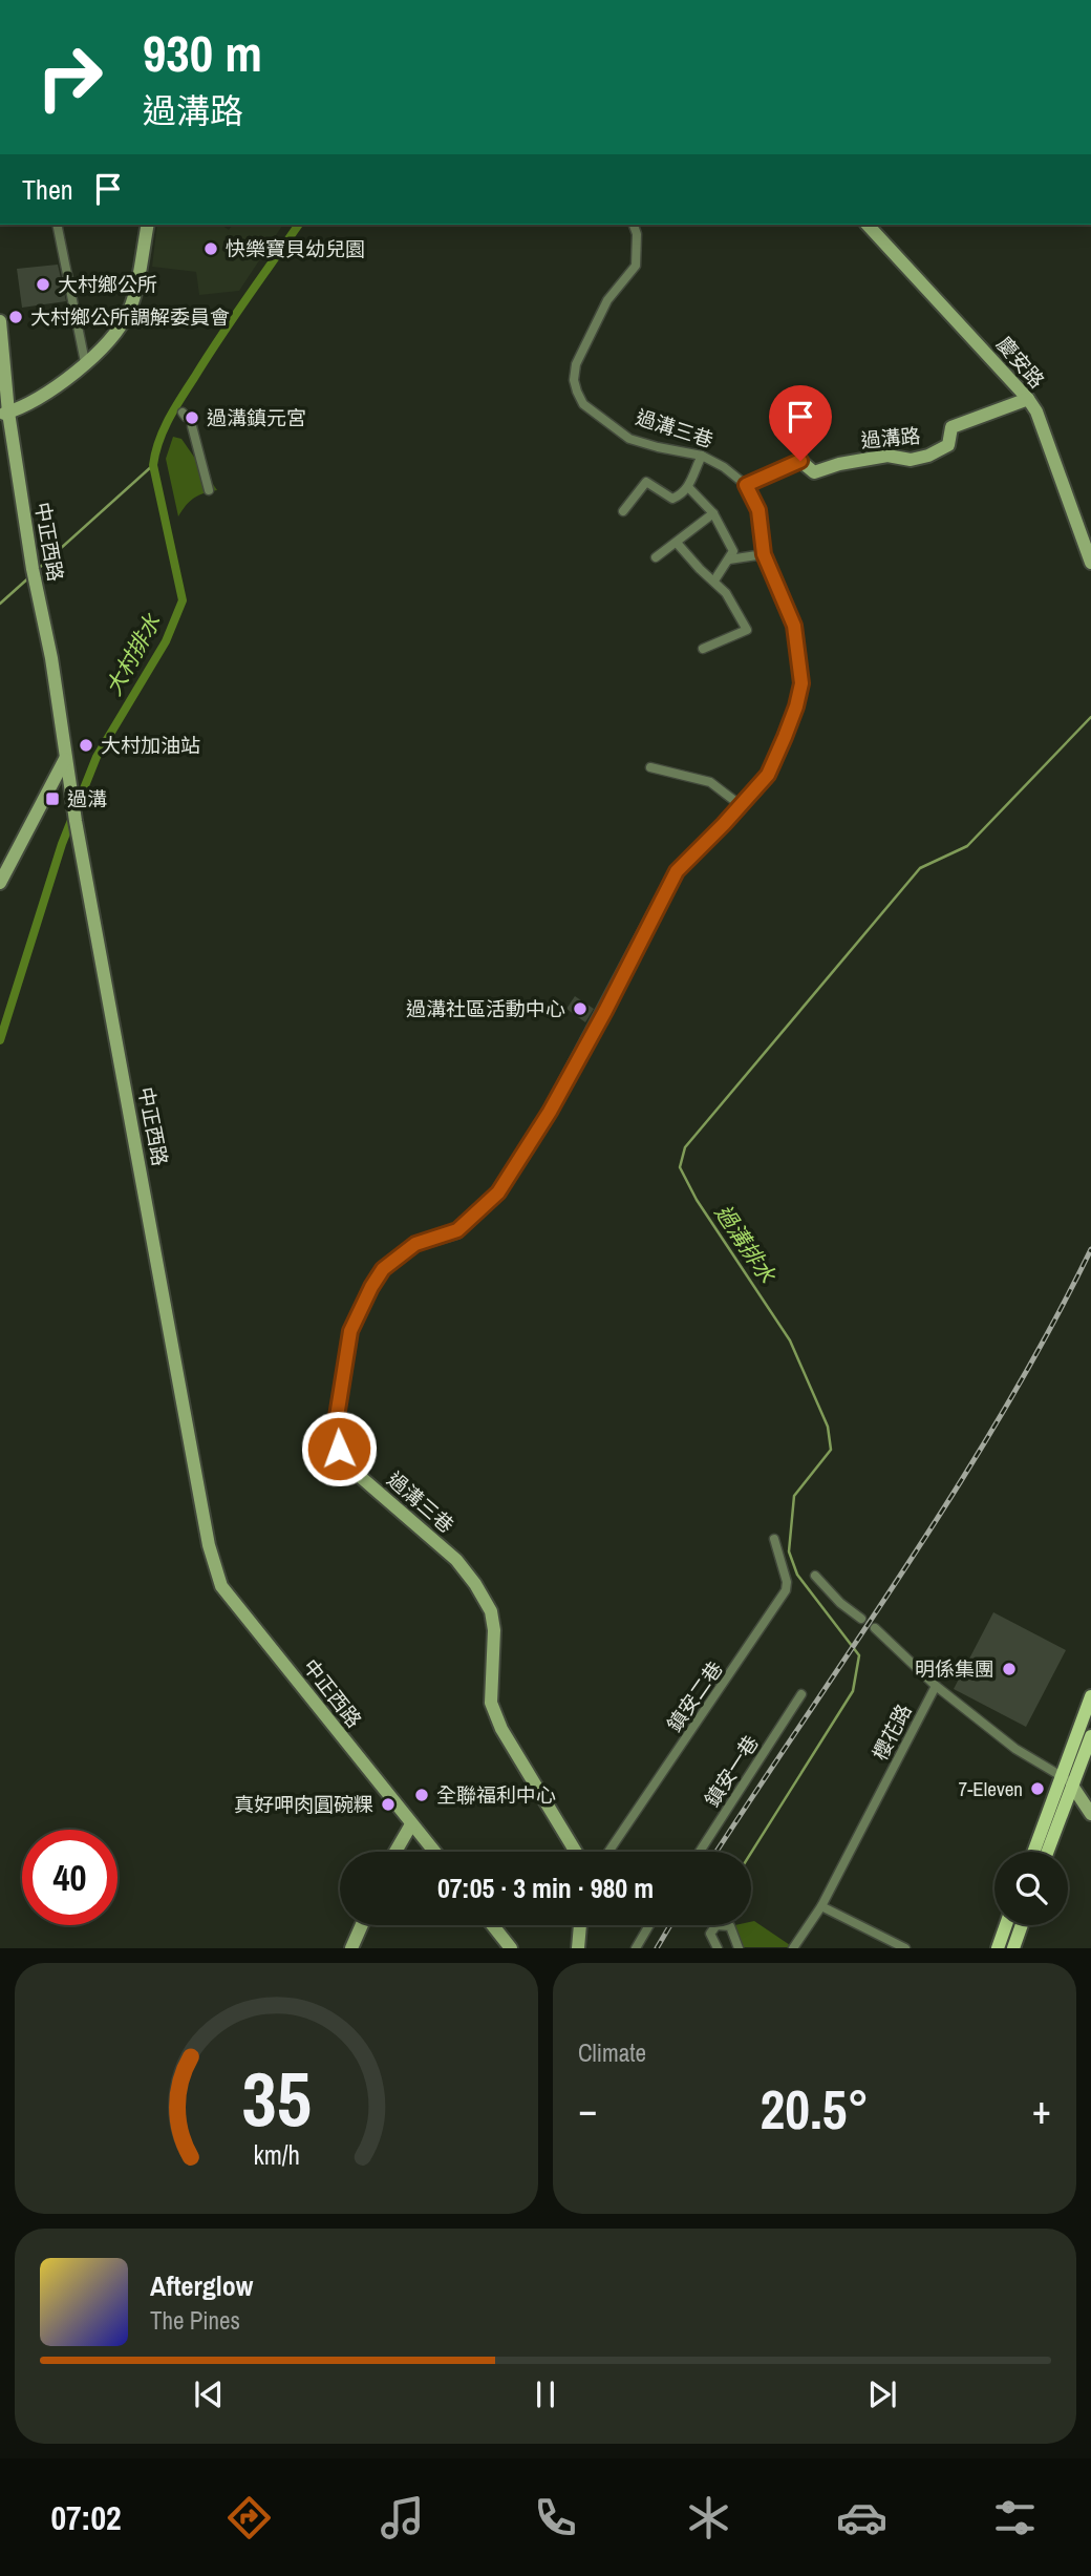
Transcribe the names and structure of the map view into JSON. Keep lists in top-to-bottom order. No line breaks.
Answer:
{"streets":{"street":["慶安路","過溝三巷","過溝路","中正西路","鎮安二巷","櫻花路","鎮安一巷"]},"crossings":[["慶安路","過溝路"],["過溝三巷","過溝路"]],"water":["大村排水","過溝排水"],"places":{"other":["快樂寶貝幼兒園","大村鄉公所","大村鄉公所調解委員會","過溝鎮元宮","大村加油站","過溝社區活動中心","明係集團","7-Eleven","全聯福利中心","真好呷肉圓碗粿"],"transit":["過溝"]},"page":{"turn":["930 m","過溝路"],"then":"Then","limit":"40","trip":"07:05 · 3 min · 980 m","tile":"Climate","heat":["−","20.5°","+"],"song":["Afterglow","The Pines"],"tabs":"07:02","gauge":["35","km/h"]}}
